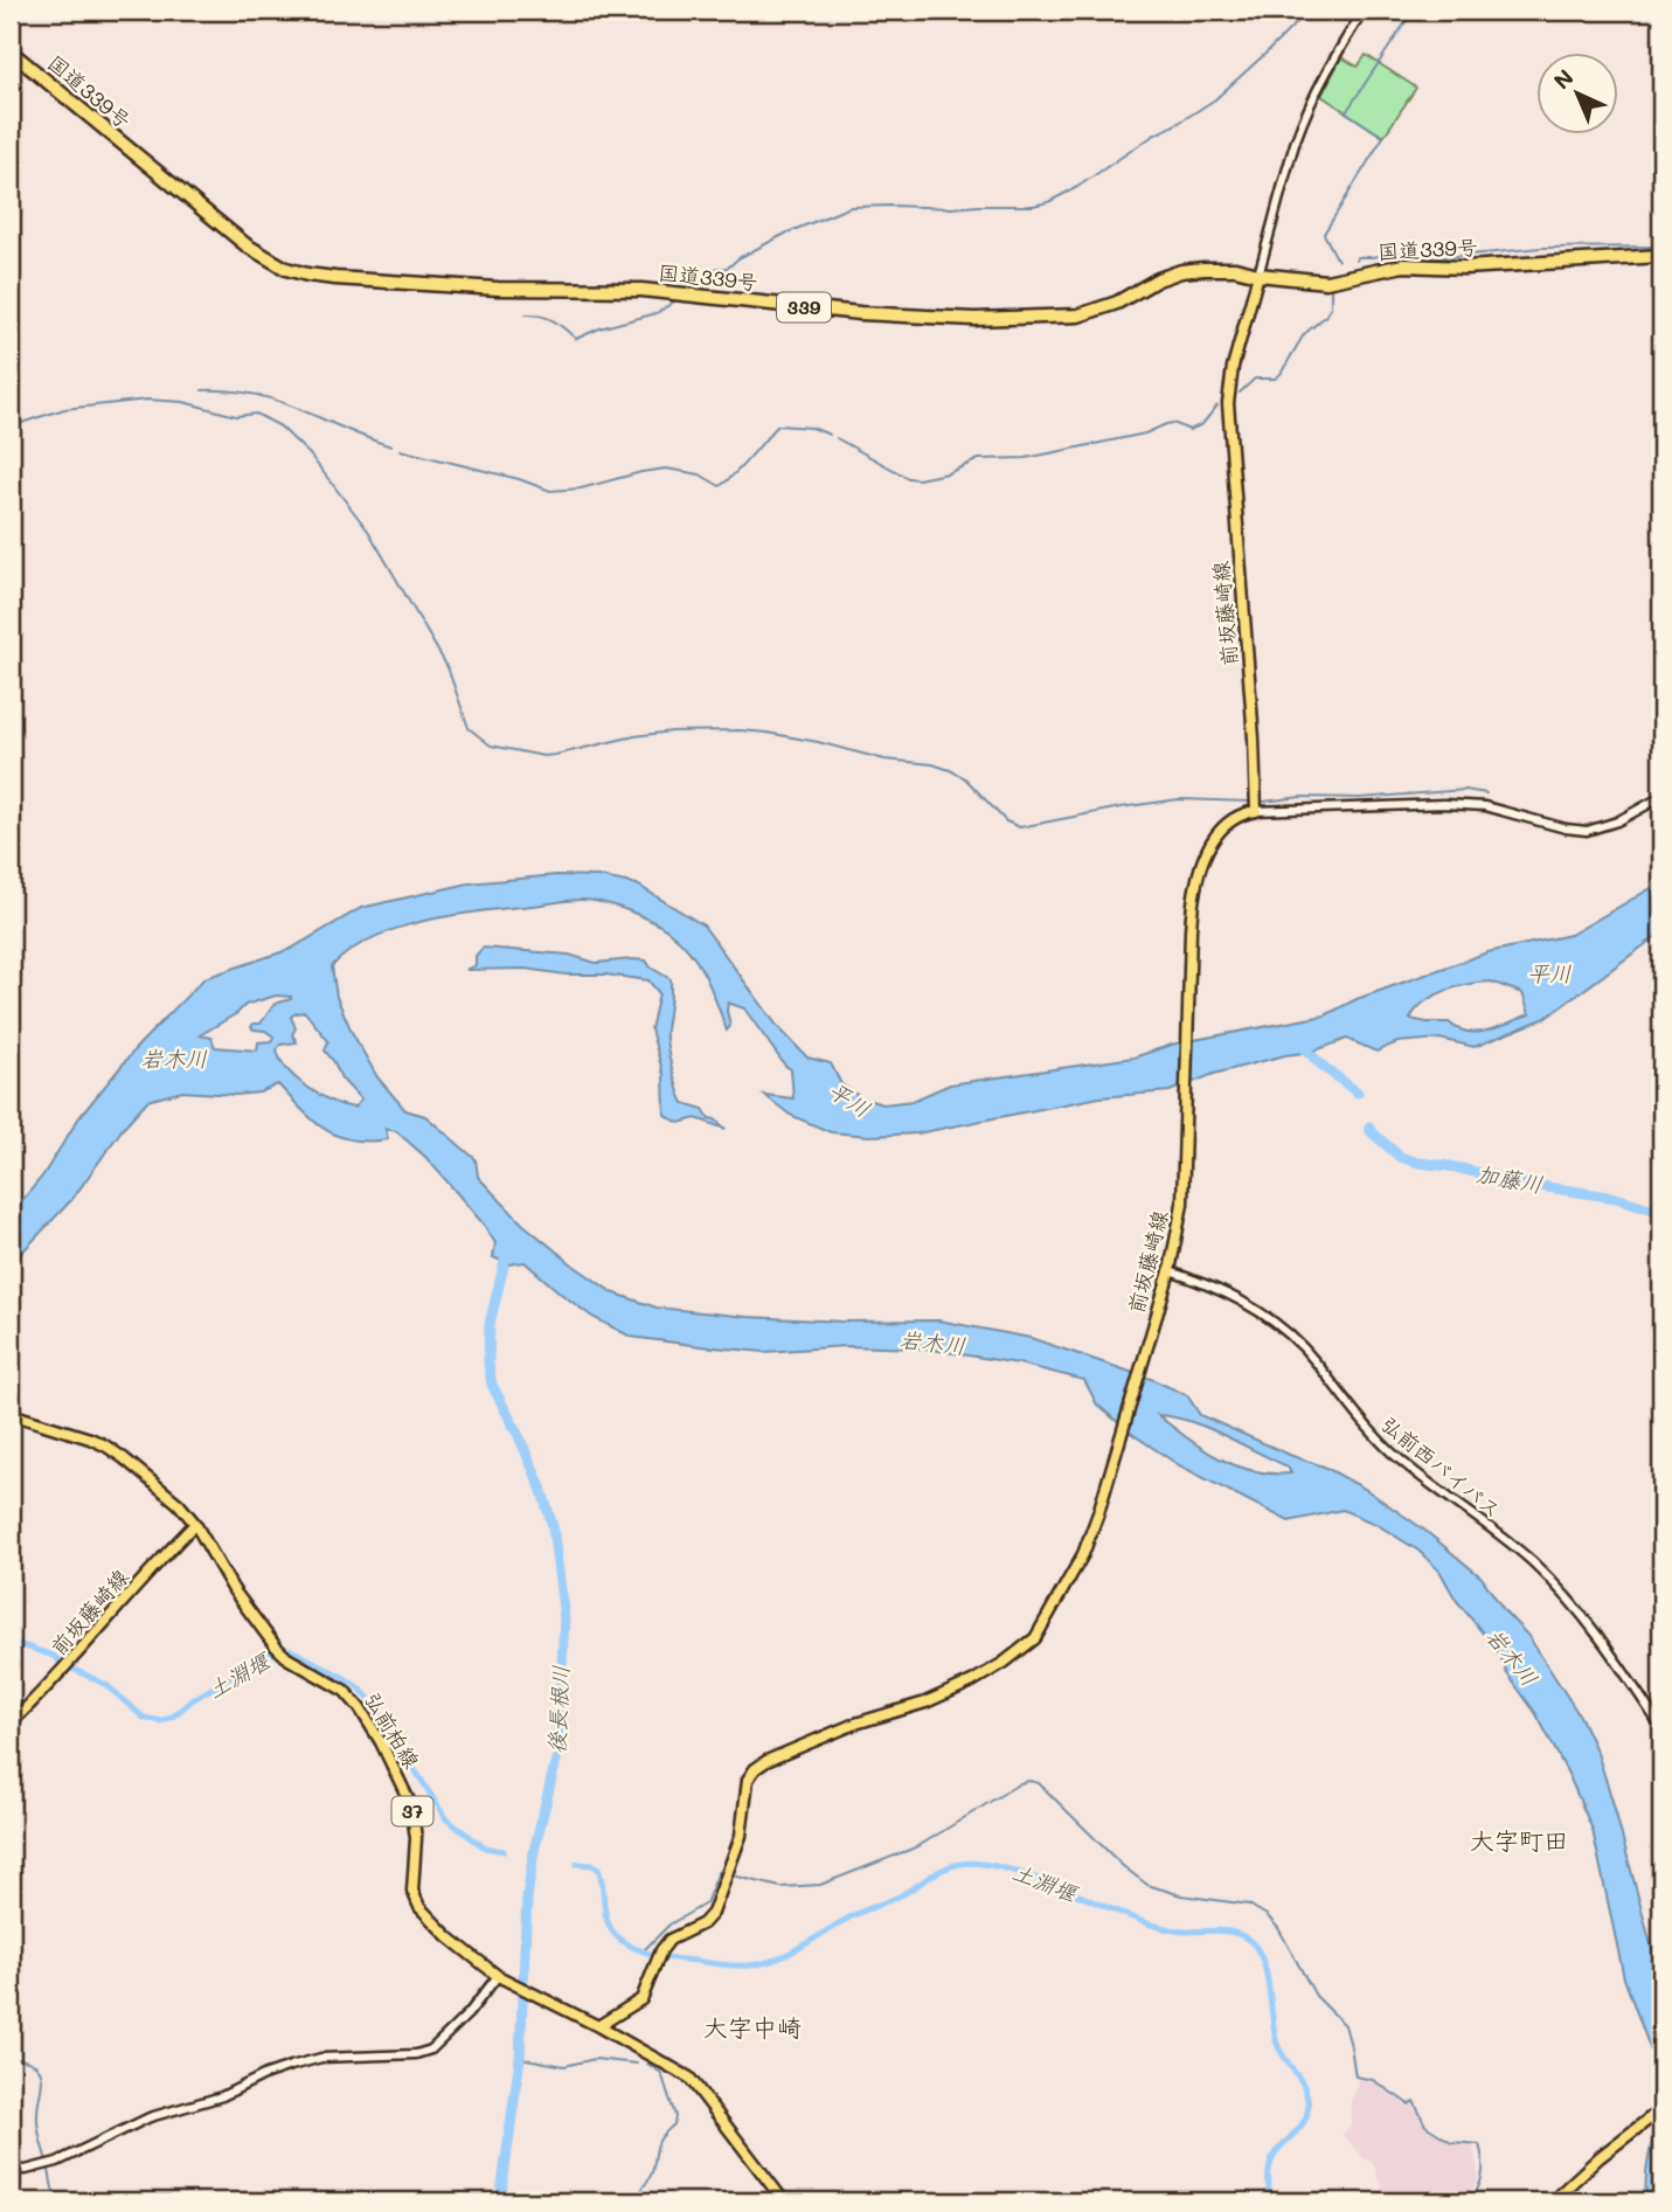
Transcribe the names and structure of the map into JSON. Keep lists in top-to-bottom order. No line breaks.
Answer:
{"streets":{"highway":["国道339号","339"],"main road":["前坂藤崎線","弘前柏線","37"],"street":["弘前西バイパス"]},"crossings":[["国道339号","前坂藤崎線"],["前坂藤崎線","弘前西バイパス"],["前坂藤崎線","弘前柏線"]],"districts":["大字町田","大字中崎"],"water":["平川","岩木川","加藤川","土淵堰","後長根川"],"north":"top left"}
